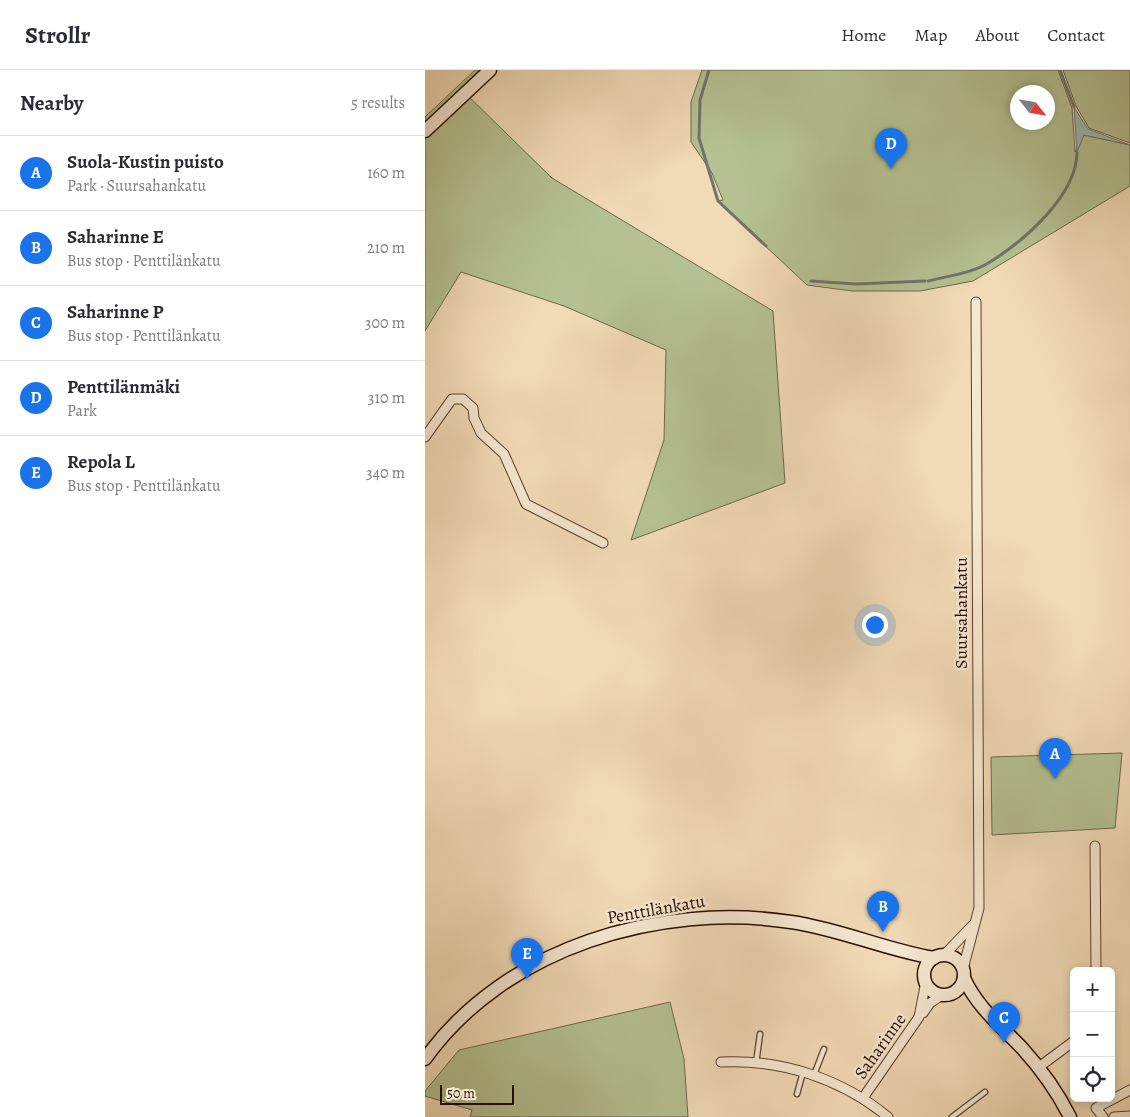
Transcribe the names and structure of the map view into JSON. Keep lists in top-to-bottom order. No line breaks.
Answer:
{"streets":{"street":["Suursahankatu","Penttilänkatu","Saharinne"]},"crossings":[["Suursahankatu","Penttilänkatu"],["Suursahankatu","Saharinne"],["Penttilänkatu","Saharinne"]],"scale_bar":"50 m","north":"bottom right","page":{"header":"Strollr","nav":["Home","Map","About","Contact"],"heading":["Nearby","5 results"],"pins":["D","A","B","E","C"],"list":[{"mark":"A","name":"Suola-Kustin puisto","note":"Park · Suursahankatu","value":"160 m"},{"mark":"B","name":"Saharinne E","note":"Bus stop · Penttilänkatu","value":"210 m"},{"mark":"C","name":"Saharinne P","note":"Bus stop · Penttilänkatu","value":"300 m"},{"mark":"D","name":"Penttilänmäki","note":"Park","value":"310 m"},{"mark":"E","name":"Repola L","note":"Bus stop · Penttilänkatu","value":"340 m"}],"map_buttons":["+","−"],"scale":"50 m"}}
